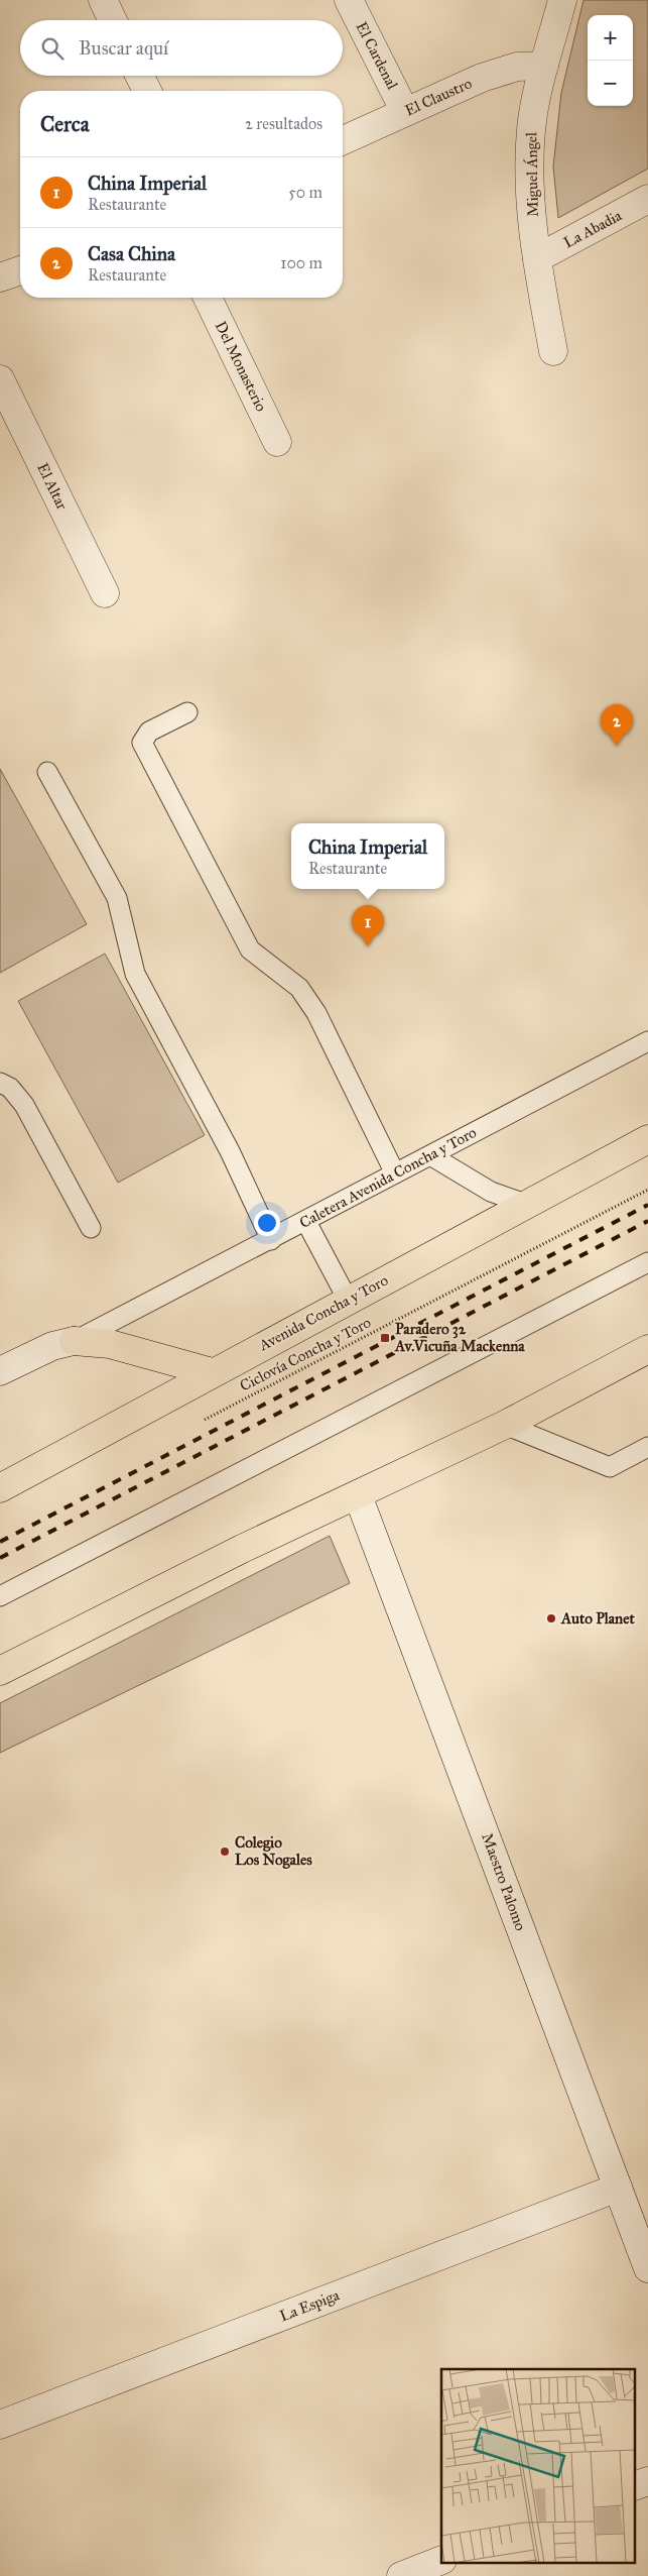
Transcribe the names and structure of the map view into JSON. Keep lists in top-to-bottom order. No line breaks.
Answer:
{"streets":{"main road":["Avenida Concha y Toro"],"street":["El Cardenal","El Claustro","Miguel Ángel","La Abadia","Del Monasterio","El Altar","Maestro Palomo","La Espiga"],"lane":["Caletera Avenida Concha y Toro"],"path":["Ciclovía Concha y Toro"]},"crossings":[["El Cardenal","El Claustro"],["El Claustro","Miguel Ángel"],["Miguel Ángel","La Abadia"],["Maestro Palomo","La Espiga"]],"places":{"transit":["Paradero 32 Av.Vicuña Mackenna"],"other":["Auto Planet","Colegio Los Nogales"]},"page":{"map_buttons":["+","−"],"search":"Buscar aquí","heading":["Cerca","2 resultados"],"list":[{"mark":"1","name":"China Imperial","note":"Restaurante","value":"50 m"},{"mark":"2","name":"Casa China","note":"Restaurante","value":"100 m"}],"pins":["2","1"],"popup":["China Imperial","Restaurante"]}}
